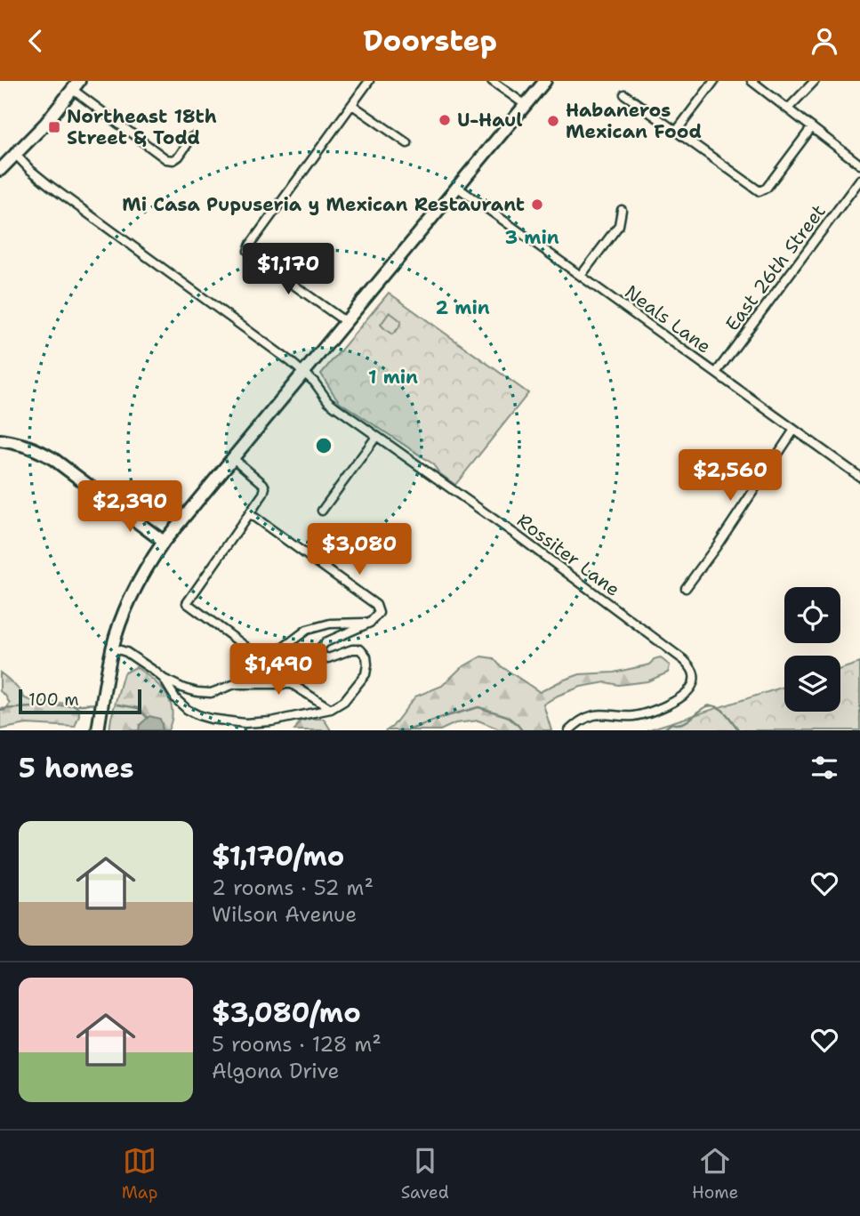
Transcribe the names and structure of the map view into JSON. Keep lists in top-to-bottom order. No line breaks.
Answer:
{"streets":{"street":["East 26th Street","Neals Lane","Rossiter Lane"]},"crossings":[["East 26th Street","Neals Lane"]],"places":{"other":["U-Haul","Habaneros Mexican Food","Mi Casa Pupuseria y Mexican Restaurant"],"transit":["Northeast 18th Street & Todd"]},"scale_bar":"100 m","page":{"header":"Doorstep","price":["$1,170","$2,560","$2,390","$3,080","$1,490"],"scale":"100 m","heading":"5 homes","list":[{"name":"$1,170/mo","note":"2 rooms · 52 m² · Wilson Avenue"},{"name":"$3,080/mo","note":"5 rooms · 128 m² · Algona Drive"}],"tabs":["Map","Saved","Home"]},"rings":["3 min","2 min","1 min"]}
